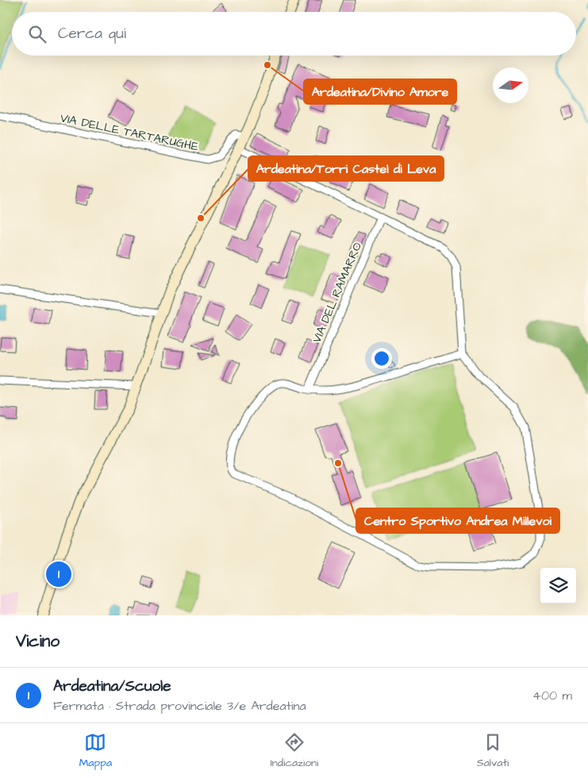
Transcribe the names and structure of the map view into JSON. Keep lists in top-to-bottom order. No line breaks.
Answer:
{"streets":{"street":["VIA DELLE TARTARUGHE","VIA DEL RAMARRO"]},"places":["Ardeatina/Divino Amore","Ardeatina/Torri Castel di Leva","Centro Sportivo Andrea Millevoi"],"north":"right","page":{"search":"Cerca qui","pins":"1","heading":"Vicino","list":[{"mark":"1","name":"Ardeatina/Scuole","note":"Fermata · Strada provinciale 3/e Ardeatina","value":"400 m"}],"nav":["Mappa","Indicazioni","Salvati"]}}
